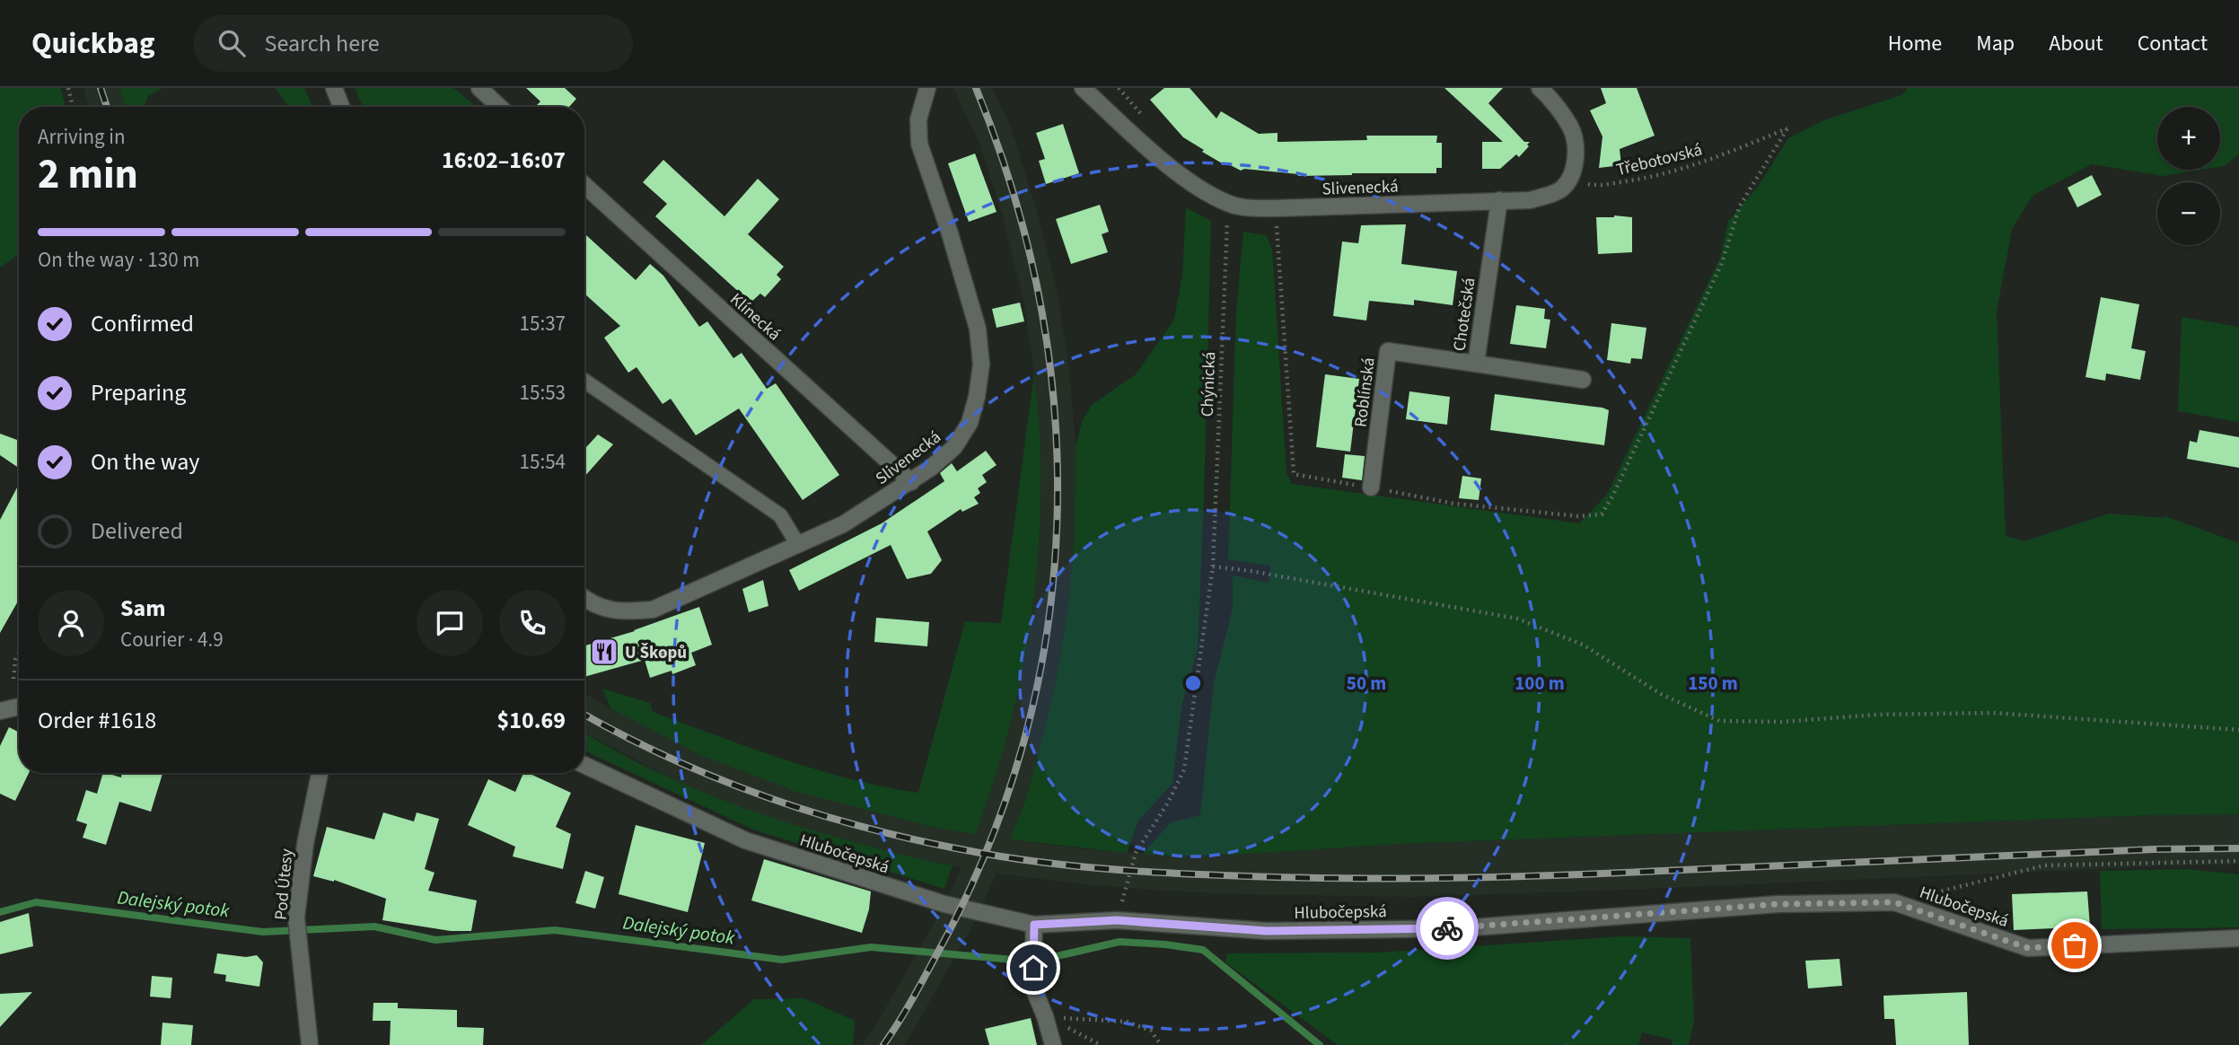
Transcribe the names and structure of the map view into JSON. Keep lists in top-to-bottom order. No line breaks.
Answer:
{"streets":{"street":["Slivenecká","Chotečská","Klínecká","Roblínská","Hlubočepská","Pod Útesy"],"path":["Třebotovská","Chýnická"]},"crossings":[["Třebotovská","Slivenecká"],["Slivenecká","Chotečská"],["Slivenecká","Klínecká"],["Slivenecká","Chýnická"],["Chotečská","Roblínská"],["Chýnická","Hlubočepská"]],"water":["Dalejský potok"],"places":{"restaurant":["U Škopů"]},"page":{"header":"Quickbag","search":"Search here","nav":["Home","Map","About","Contact"],"map_buttons":["+","−"],"heading":["2 min","Arriving in","16:02–16:07"],"panel":["Sam","Courier · 4.9","Order #1618","$10.69"],"bar":"On the way · 130 m","list":[["Confirmed","15:37"],["Preparing","15:53"],["On the way","15:54"],"Delivered"]},"rings":["50 m","100 m","150 m"]}
